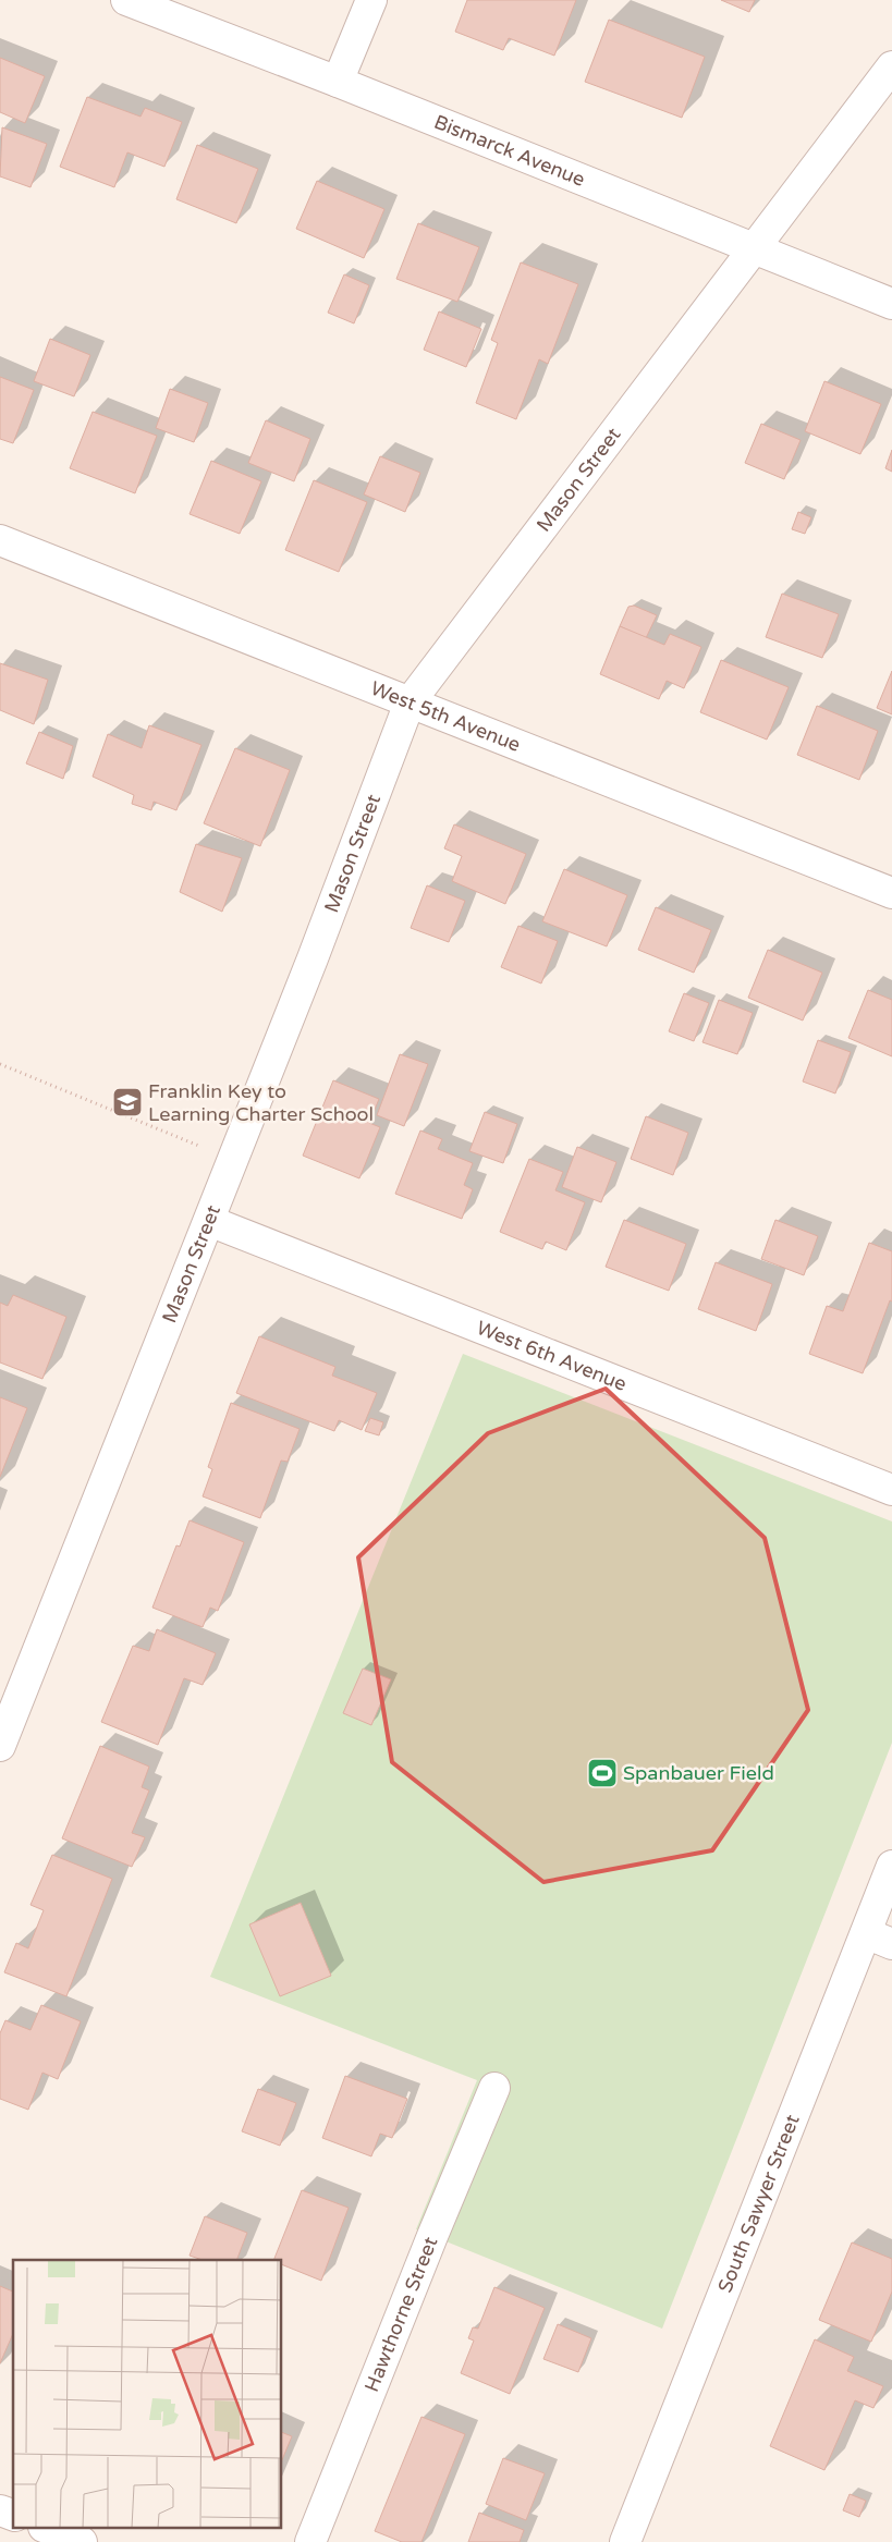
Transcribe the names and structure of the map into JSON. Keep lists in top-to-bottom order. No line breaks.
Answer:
{"streets":{"street":["Bismarck Avenue","Mason Street","West 5th Avenue","West 6th Avenue","South Sawyer Street","Hawthorne Street"]},"crossings":[["Bismarck Avenue","Mason Street"],["Mason Street","West 5th Avenue"],["Mason Street","West 6th Avenue"]],"places":{"school or university":["Franklin Key to Learning Charter School"],"sports":["Spanbauer Field"]}}
